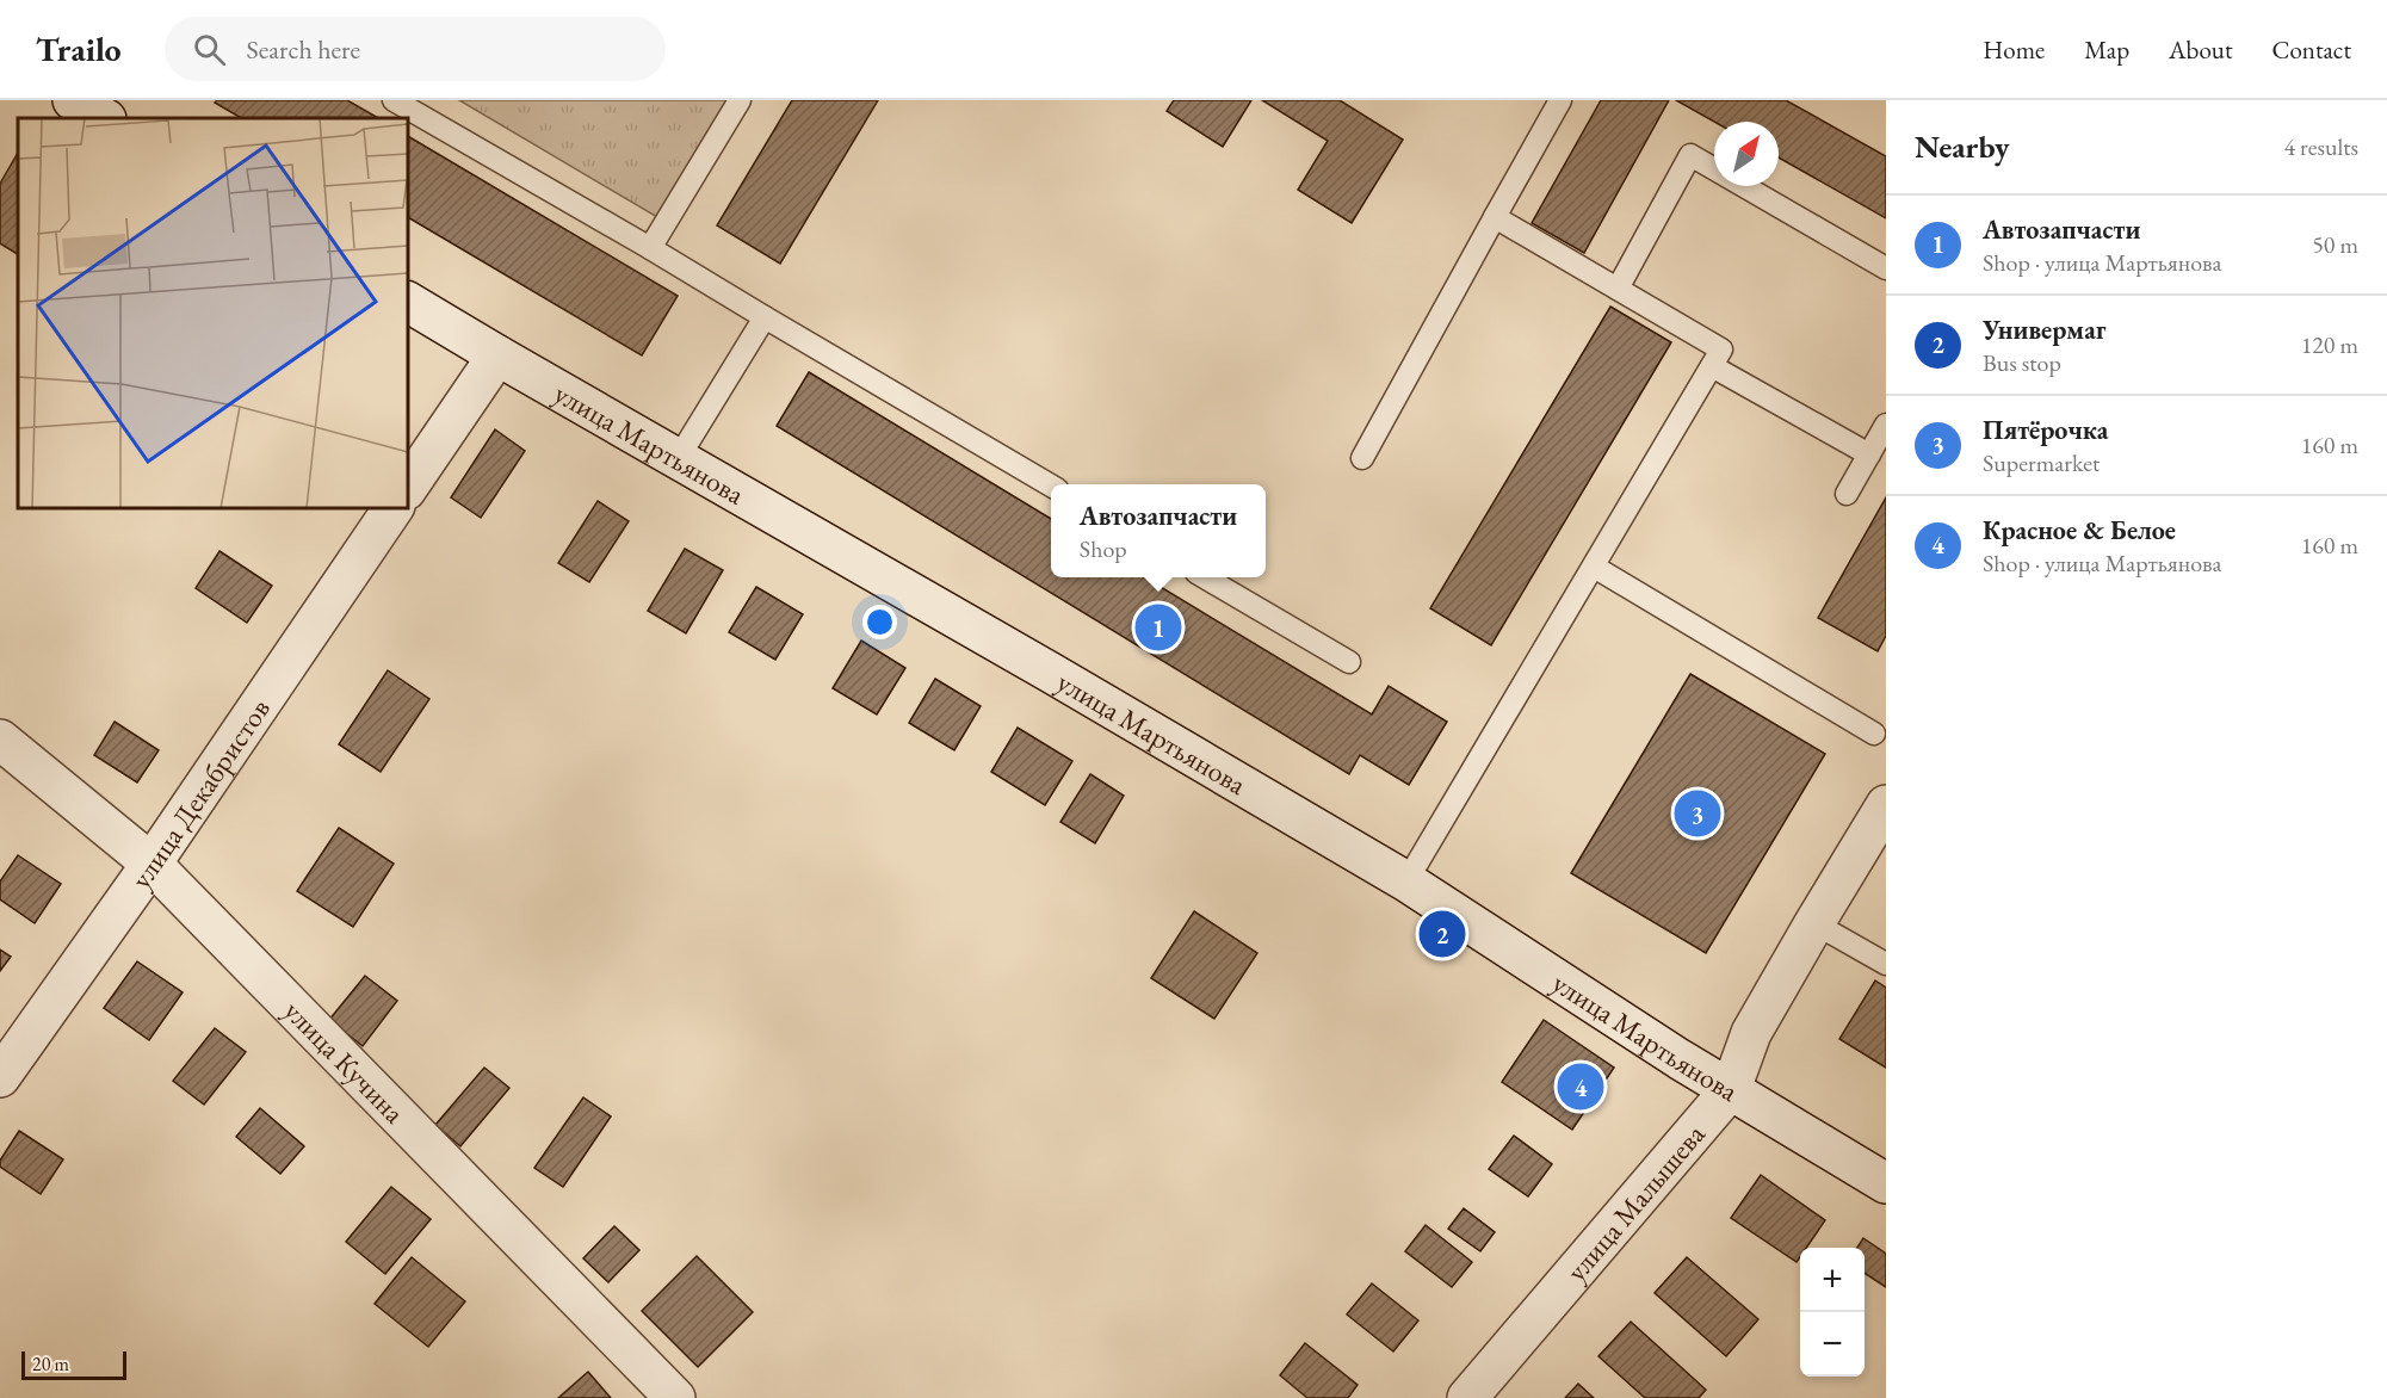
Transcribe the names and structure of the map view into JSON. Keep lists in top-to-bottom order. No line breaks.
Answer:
{"streets":{"street":["улица Мартьянова","улица Декабристов","улица Кучина","улица Малышева"]},"crossings":[["улица Мартьянова","улица Малышева"],["улица Декабристов","улица Кучина"]],"scale_bar":"20 m","north":"top right","page":{"header":"Trailo","search":"Search here","nav":["Home","Map","About","Contact"],"heading":["Nearby","4 results"],"list":[{"mark":"1","name":"Автозапчасти","note":"Shop · улица Мартьянова","value":"50 m"},{"mark":"2","name":"Универмаг","note":"Bus stop","value":"120 m"},{"mark":"3","name":"Пятёрочка","note":"Supermarket","value":"160 m"},{"mark":"4","name":"Красное & Белое","note":"Shop · улица Мартьянова","value":"160 m"}],"popup":["Автозапчасти","Shop"],"pins":["1","3","2","4"],"map_buttons":["+","−"],"scale":"20 m"}}
